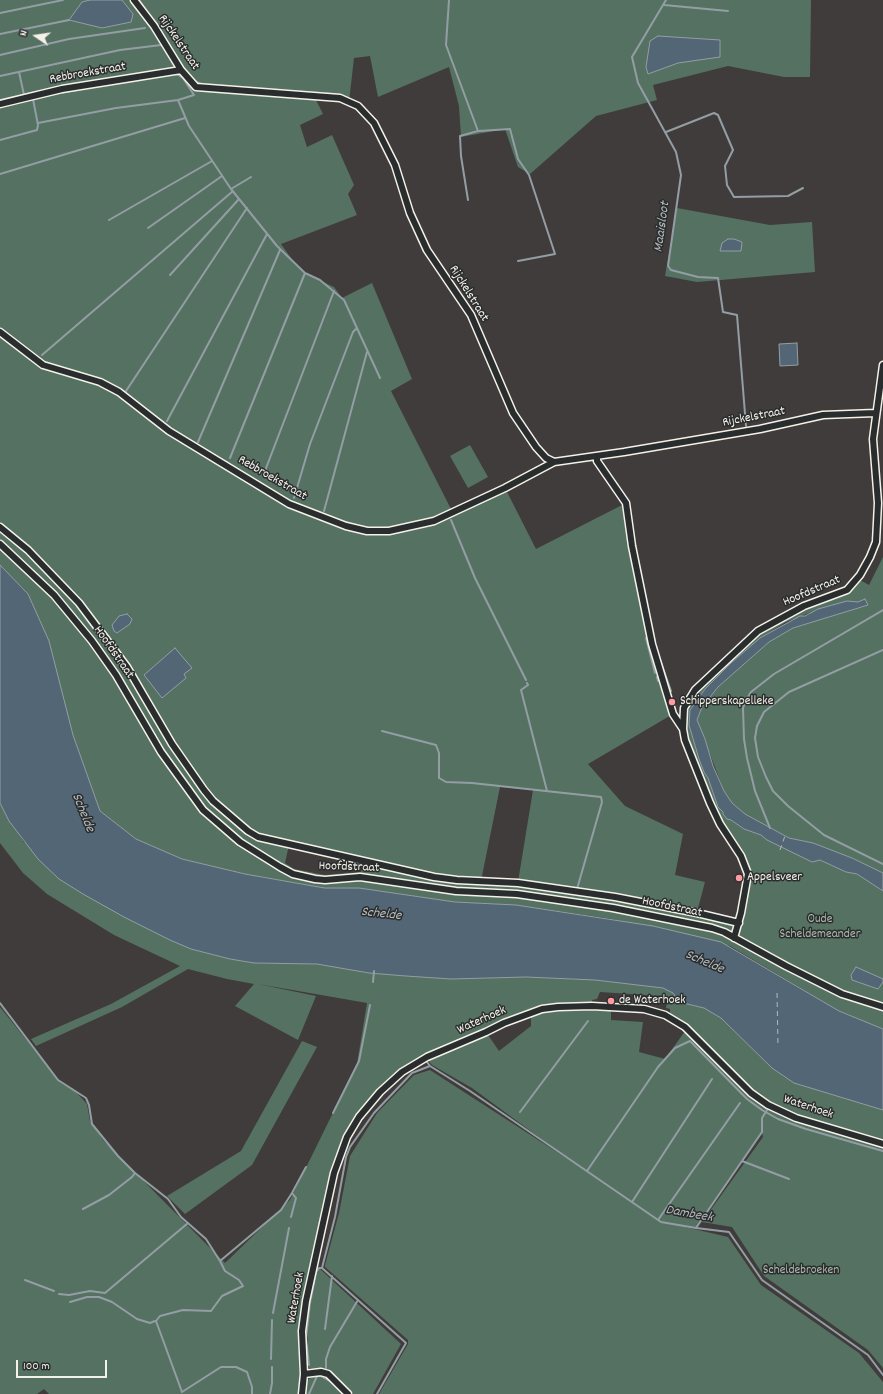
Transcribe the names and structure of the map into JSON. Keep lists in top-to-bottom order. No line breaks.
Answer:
{"streets":{"street":["Rijckelstraat","Rebbroekstraat","Hoofdstraat","Waterhoek"]},"crossings":[["Rijckelstraat","Rebbroekstraat"],["Rijckelstraat","Hoofdstraat"]],"water":["Maaisloot","Schelde","Dambeek"],"parks":["Oude Scheldemeander","Scheldebroeken"],"places":["Schipperskapelleke","Appelsveer","de Waterhoek"],"scale_bar":"100 m","north":"left"}
